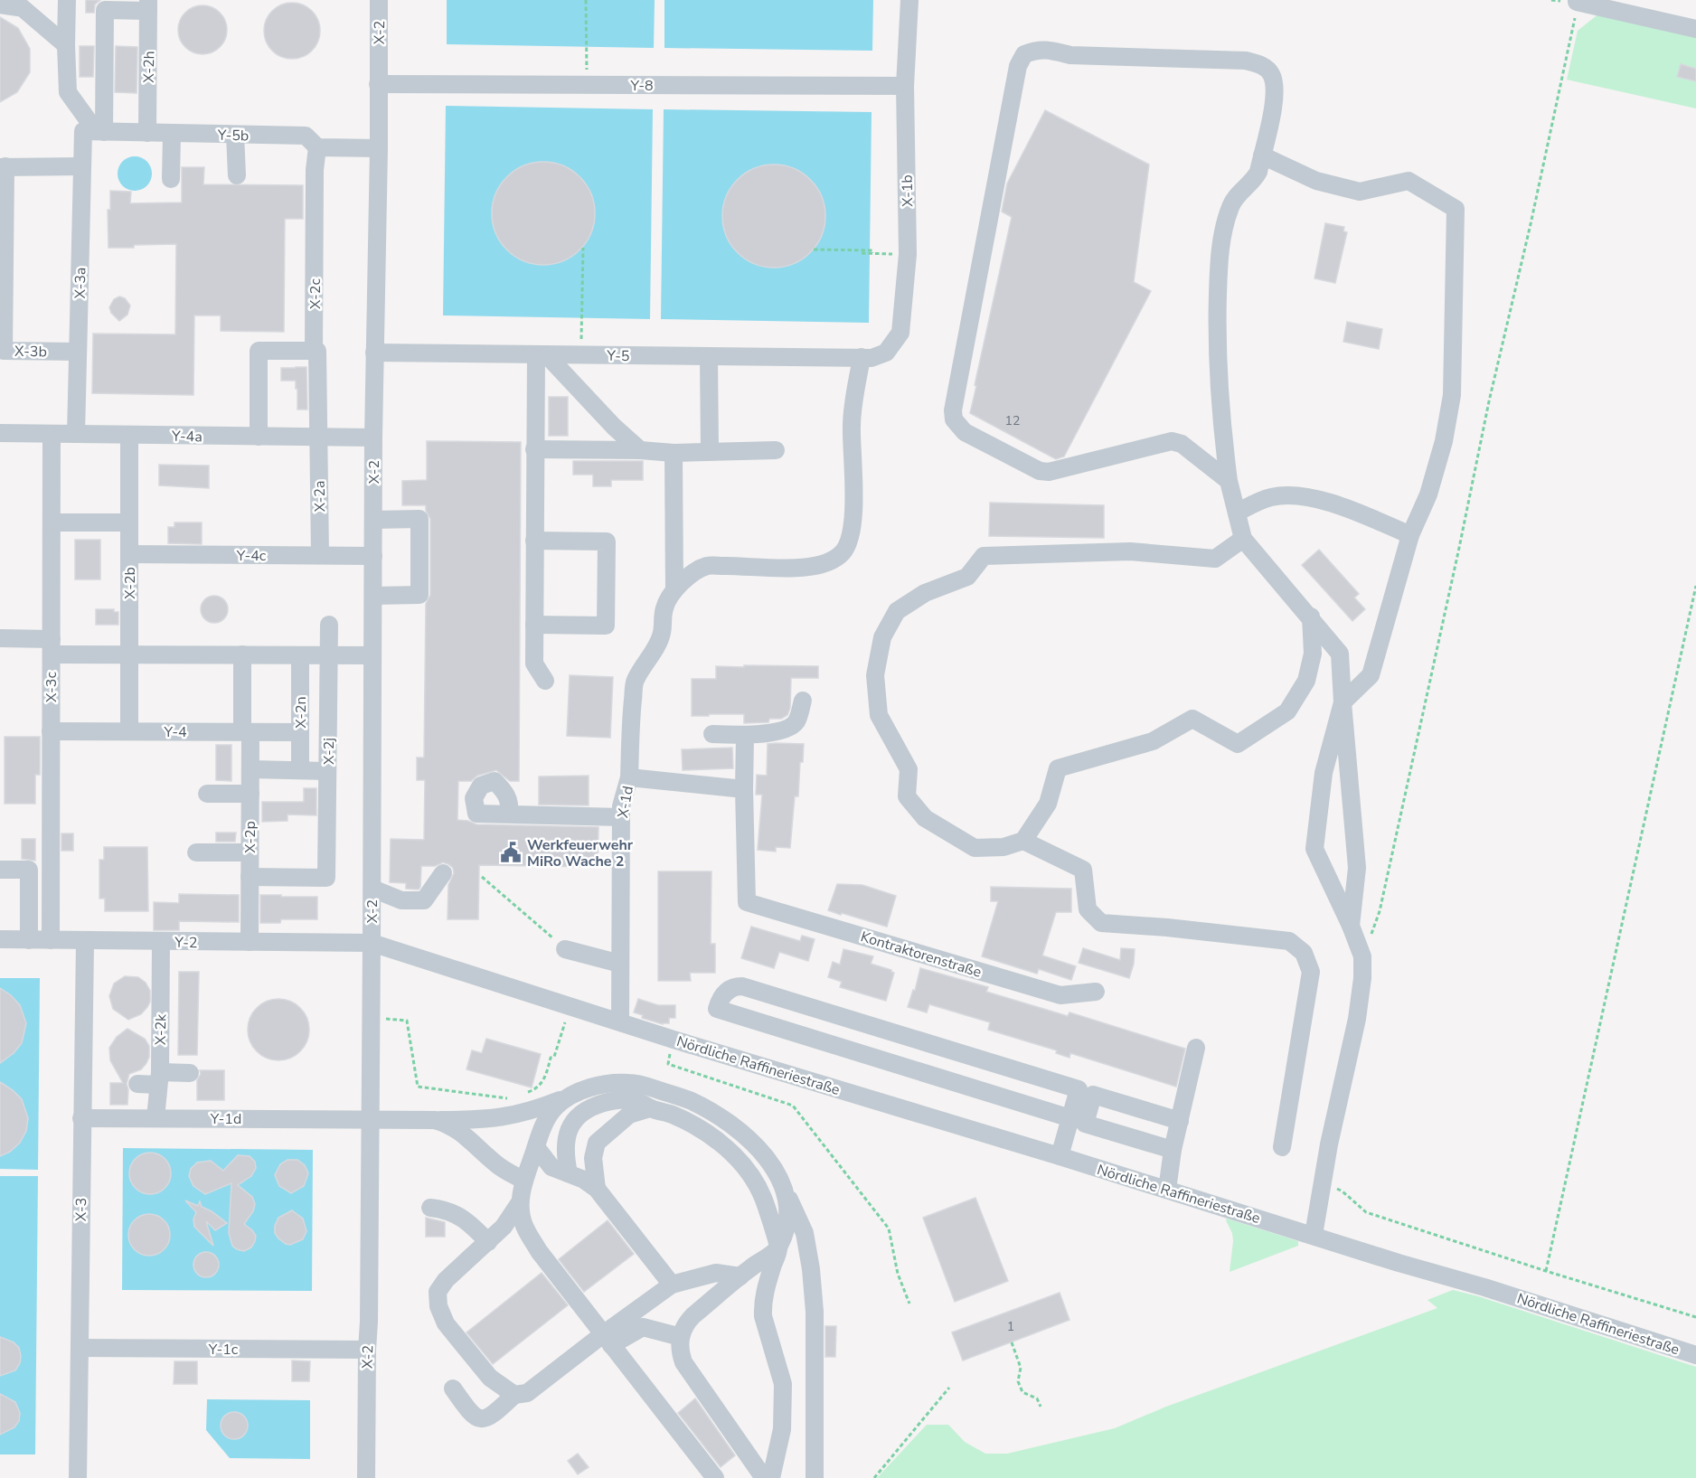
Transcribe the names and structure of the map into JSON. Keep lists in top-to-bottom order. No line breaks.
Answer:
{"streets":{"street":["X-2","X-2h","Y-8","Y-5b","X-1b","X-3a","X-2c","X-3b","Y-5","Y-4a","X-2a","Y-4c","X-2b","X-3c","X-2n","Y-4","X-2j","X-1d","X-2p","Y-2","Kontraktorenstraße","X-2k","Nördliche Raffineriestraße","Y-1d","X-3","Y-1c"]},"crossings":[["X-2","Y-8"],["X-2","Y-5b"],["X-2","Y-5"],["X-2","Y-4a"],["X-2","Y-4c"],["X-2","X-1d"],["X-2","Y-2"],["X-2","Nördliche Raffineriestraße"],["X-2","Y-1d"],["X-2","Y-1c"],["X-2h","Y-5b"],["X-2h","X-3a"],["Y-8","X-1b"],["Y-5b","X-3a"],["Y-5b","X-2c"],["X-1b","Y-5"],["X-3a","X-3b"],["X-3a","Y-4a"],["X-2c","Y-4a"],["X-2c","X-2a"],["Y-4a","X-2a"],["Y-4a","X-2b"],["Y-4a","X-3c"],["X-2a","Y-4c"],["Y-4c","X-2b"],["X-2b","Y-4"],["X-3c","Y-4"],["X-3c","Y-2"],["X-2n","Y-4"],["Y-4","X-2p"],["X-2j","X-2p"],["X-1d","Kontraktorenstraße"],["X-2p","Y-2"],["Y-2","X-2k"],["Y-2","X-3"],["X-2k","Y-1d"],["Y-1d","X-3"],["X-3","Y-1c"]],"places":{"public building":["Werkfeuerwehr MiRo Wache 2"]},"house_numbers":["12","1"]}
